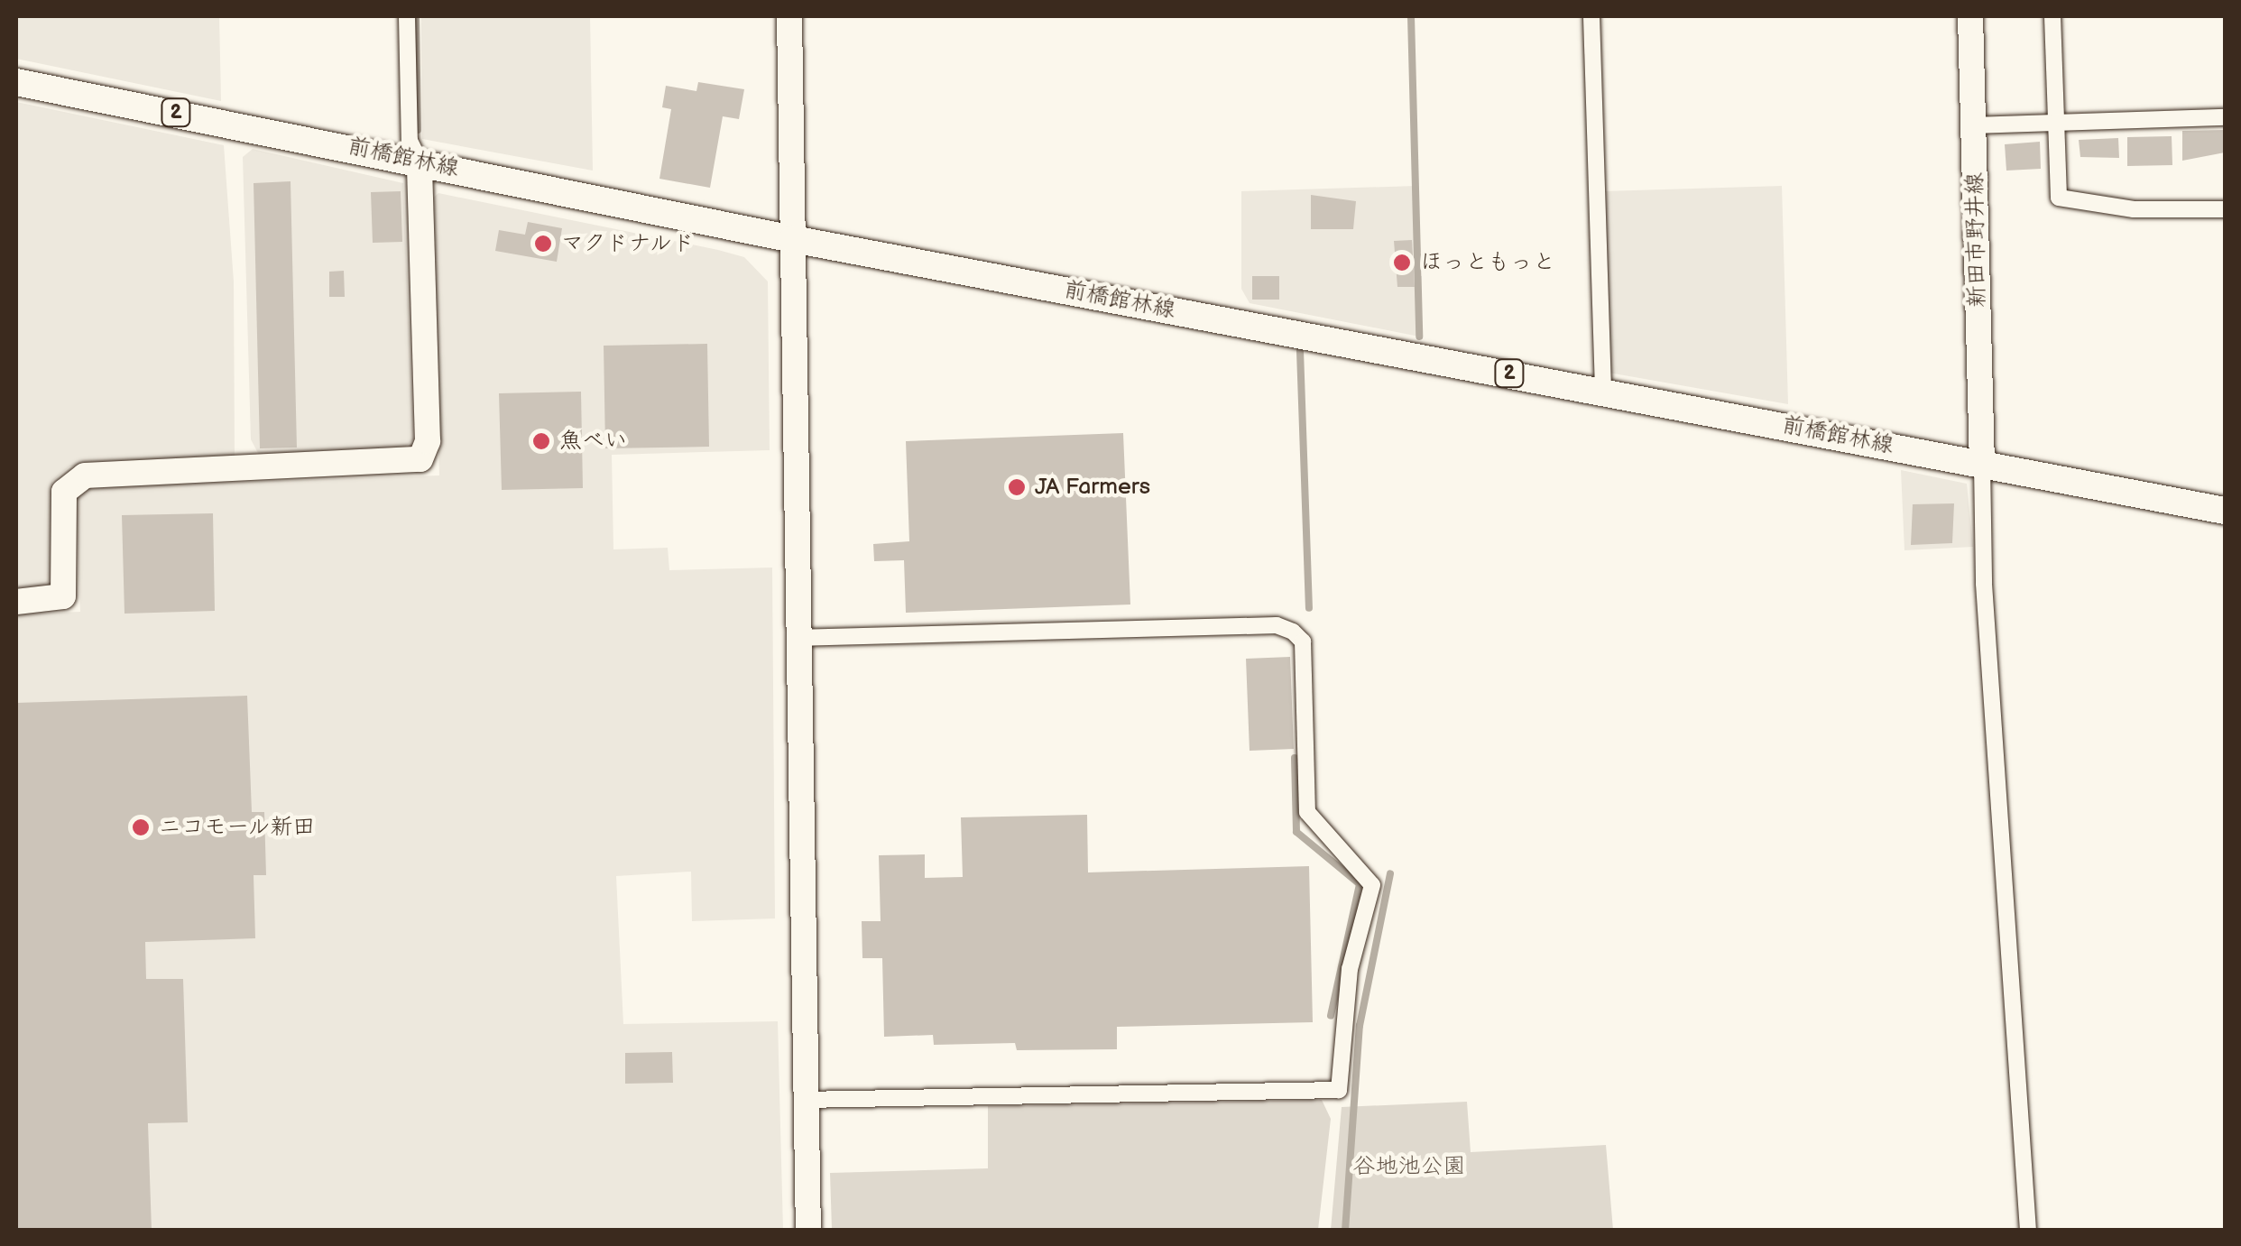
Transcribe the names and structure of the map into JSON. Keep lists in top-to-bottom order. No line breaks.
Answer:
{"streets":{"main road":["2","前橋館林線"],"street":["新田市野井線"]},"crossings":[["前橋館林線","新田市野井線"]],"parks":["谷地池公園"],"places":["マクドナルド","ほっともっと","魚べい","JA Farmers","ニコモール新田"]}
